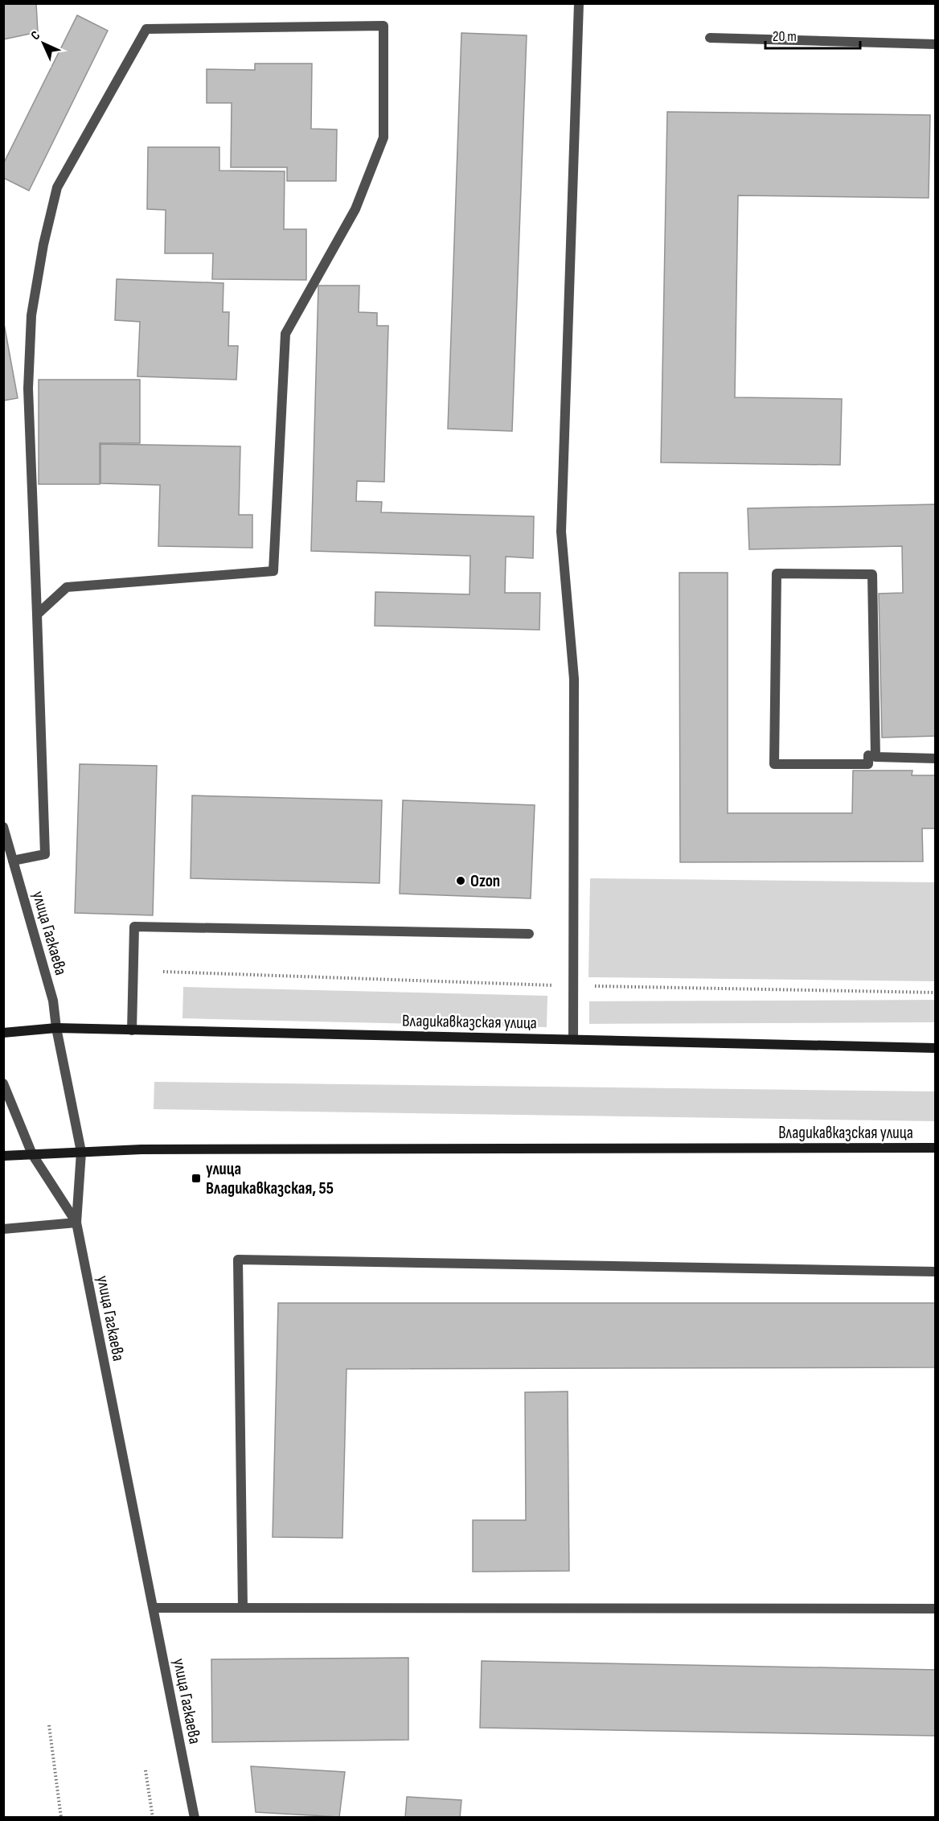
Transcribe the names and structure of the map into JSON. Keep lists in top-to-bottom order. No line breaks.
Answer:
{"streets":{"main road":["Владикавказская улица"],"street":["улица Гагкаева"]},"crossings":[["улица Гагкаева","Владикавказская улица"]],"places":{"other":["Ozon"],"transit":["улица Владикавказская, 55"]},"scale_bar":"20 m","north":"top left"}
